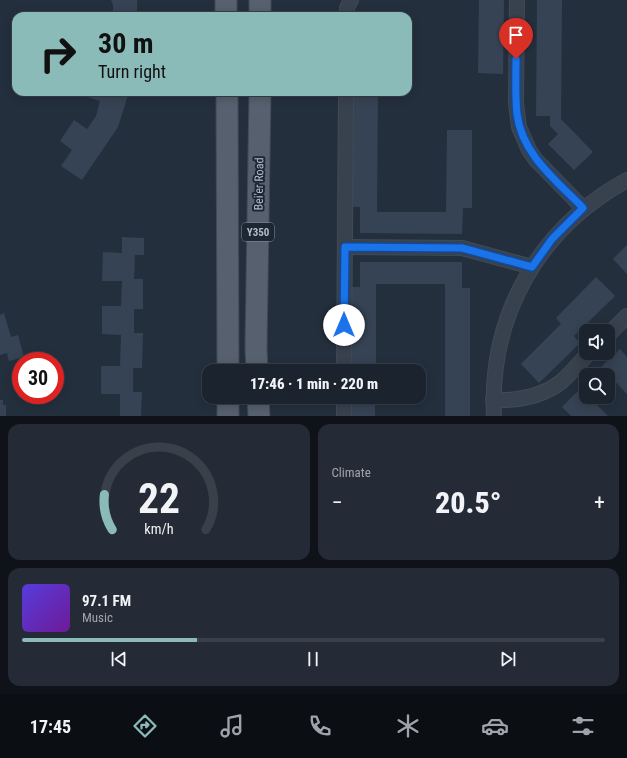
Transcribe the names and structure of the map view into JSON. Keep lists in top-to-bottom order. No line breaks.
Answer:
{"streets":{"main road":["Bei'er Road","Y350"]},"page":{"turn":["30 m","Turn right"],"limit":"30","trip":"17:46 · 1 min · 220 m","tile":"Climate","heat":["−","20.5°","+"],"song":["97.1 FM","Music"],"tabs":"17:45","gauge":["22","km/h"]}}
